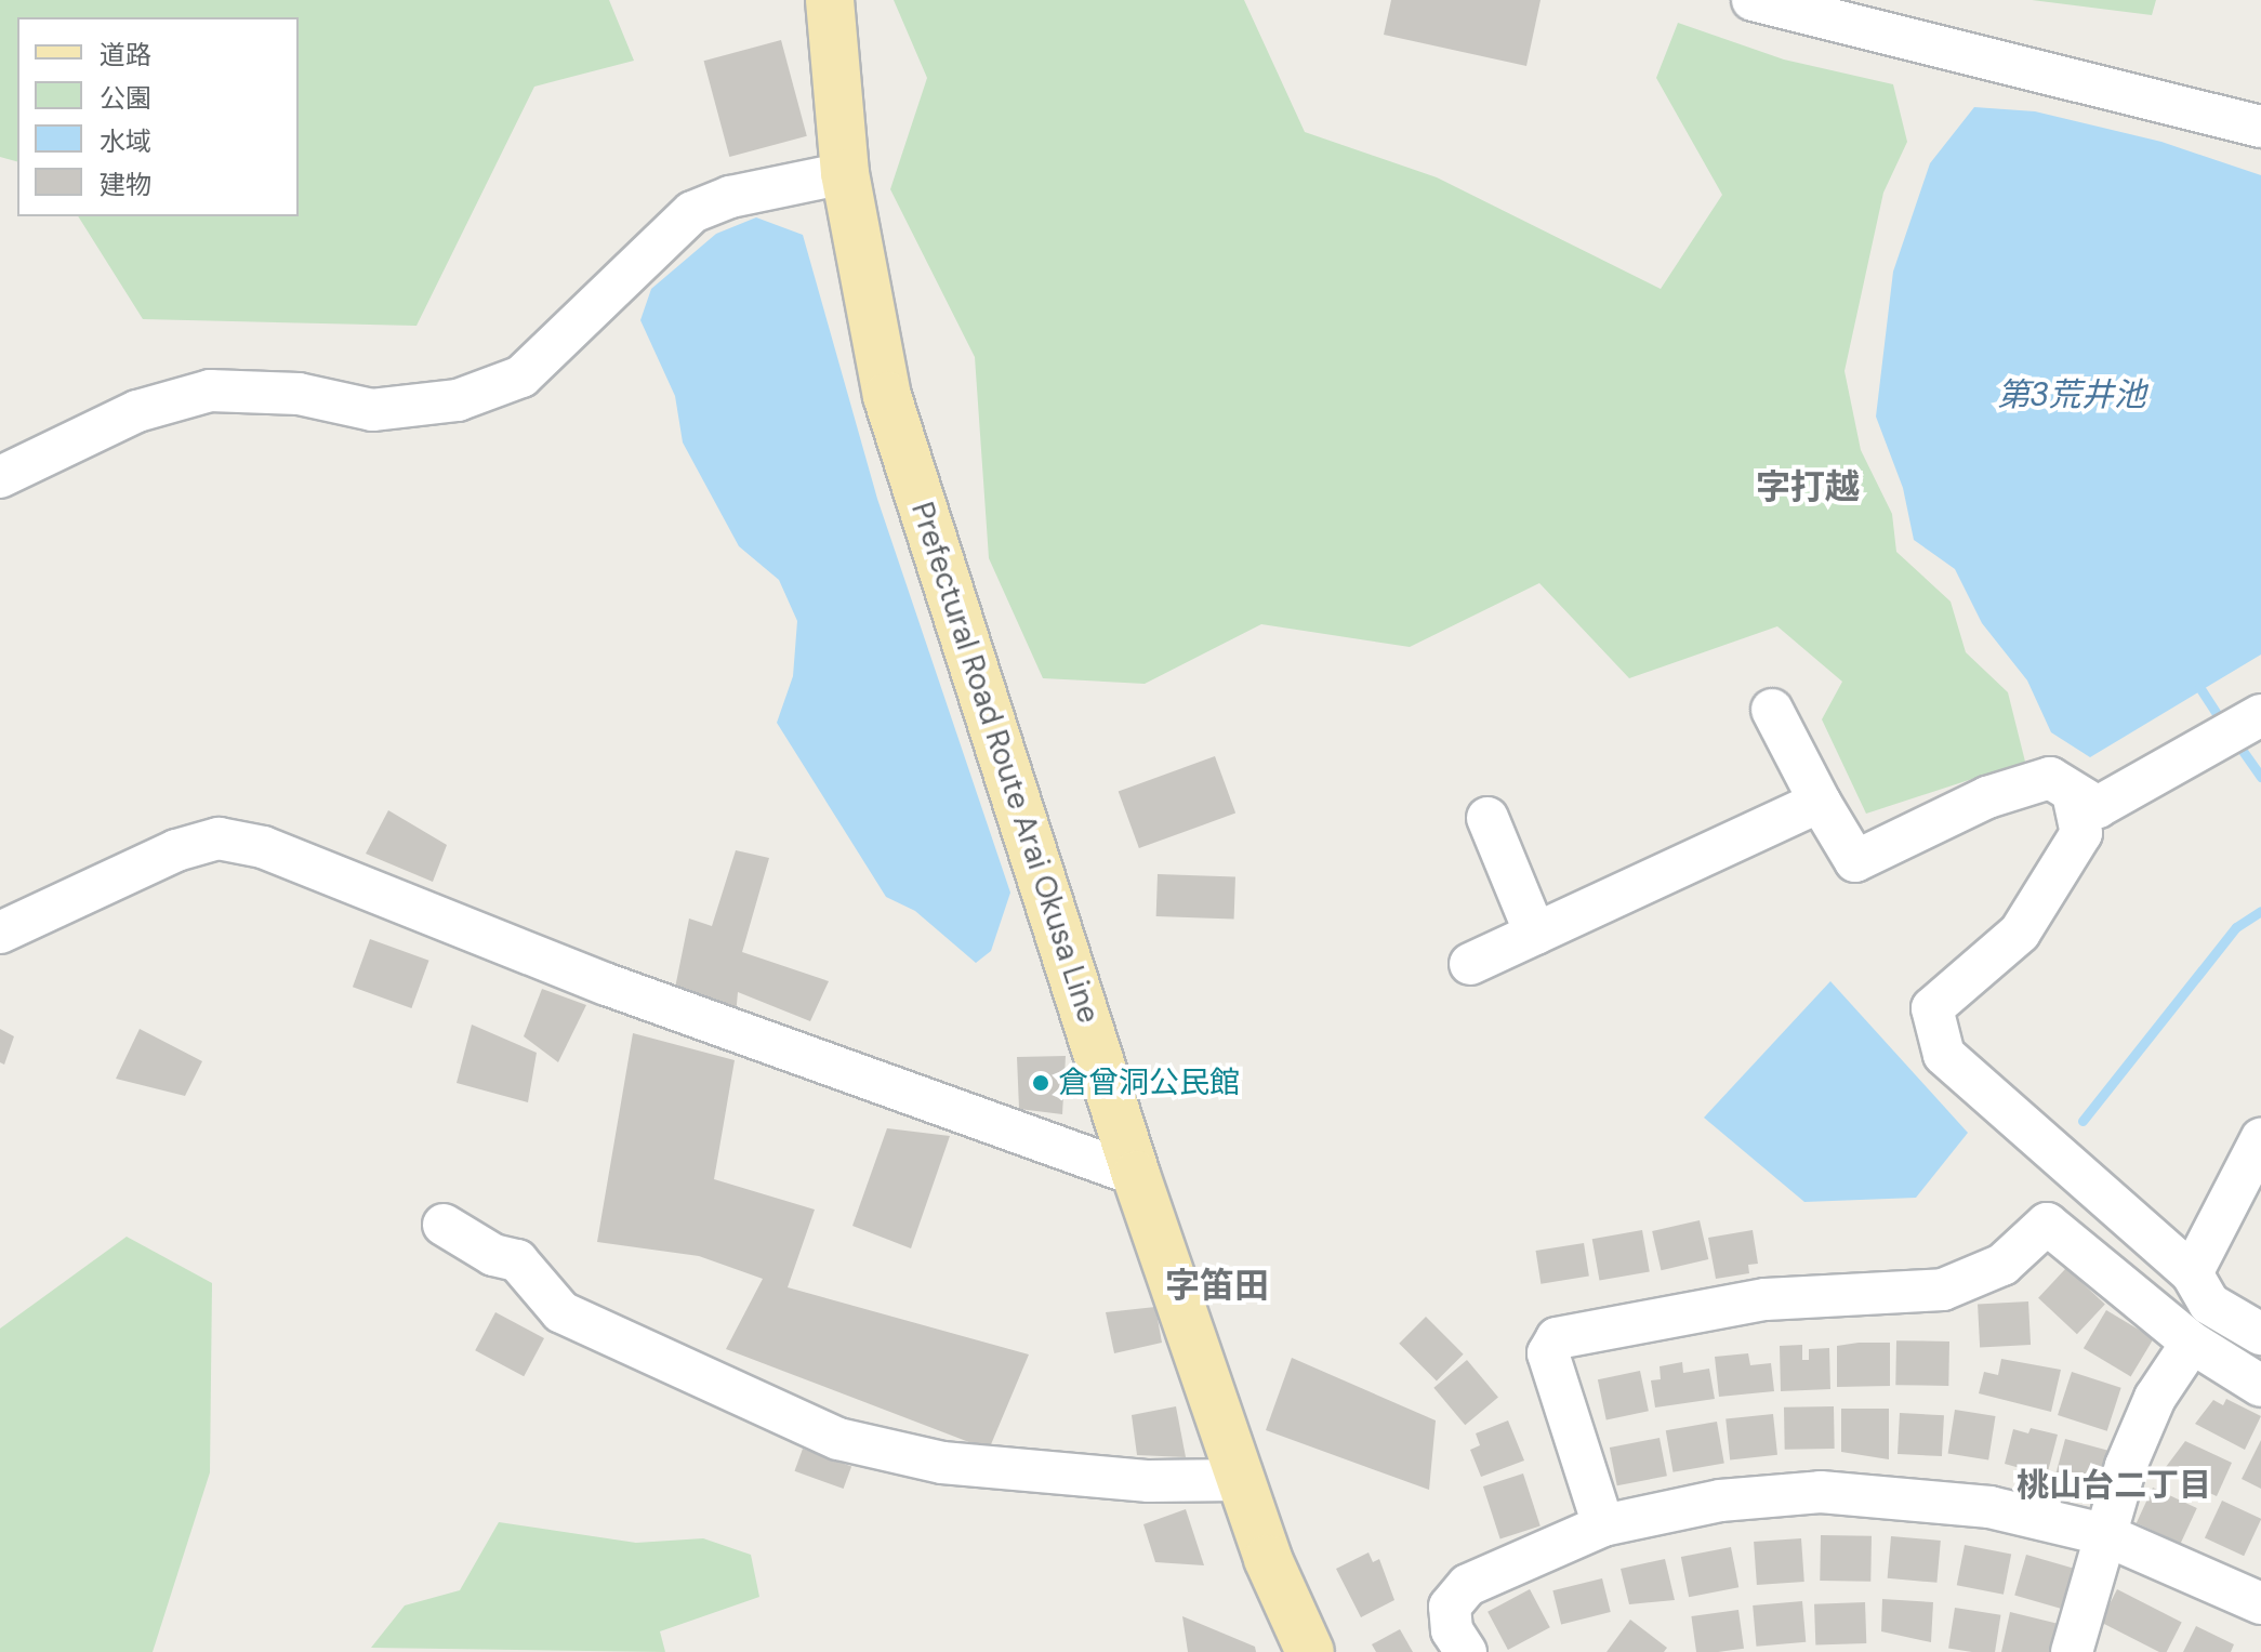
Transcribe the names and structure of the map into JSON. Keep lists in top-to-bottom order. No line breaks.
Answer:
{"streets":{"main road":["Prefectural Road Route Arai Okusa Line"]},"districts":["字打越","字笛田","桃山台二丁目"],"water":["第3荒井池"],"places":["倉曾洞公民館"],"legend":["道路","公園","水域","建物"]}
